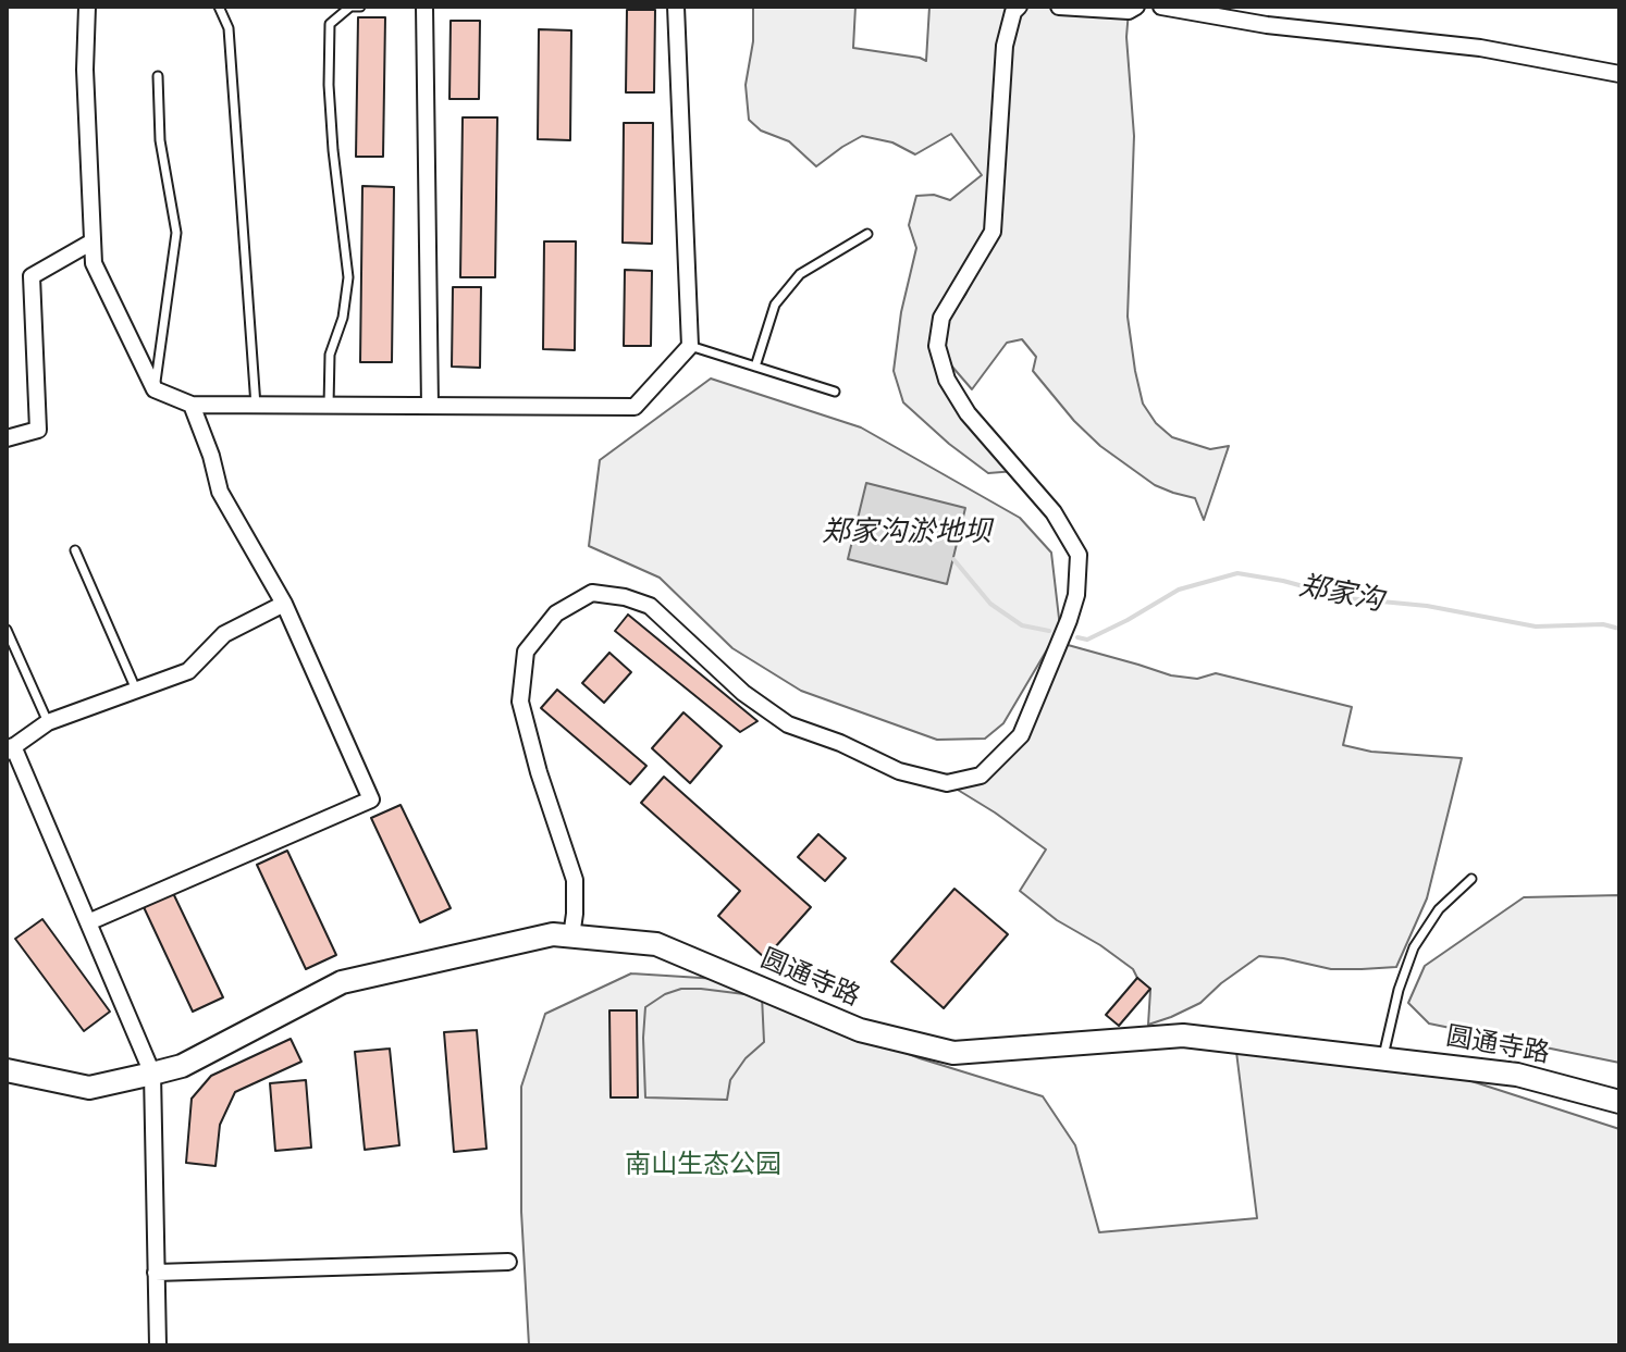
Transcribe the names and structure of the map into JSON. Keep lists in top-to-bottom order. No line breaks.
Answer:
{"streets":{"street":["圆通寺路"]},"water":["郑家沟淤地坝","郑家沟"],"parks":["南山生态公园"]}
